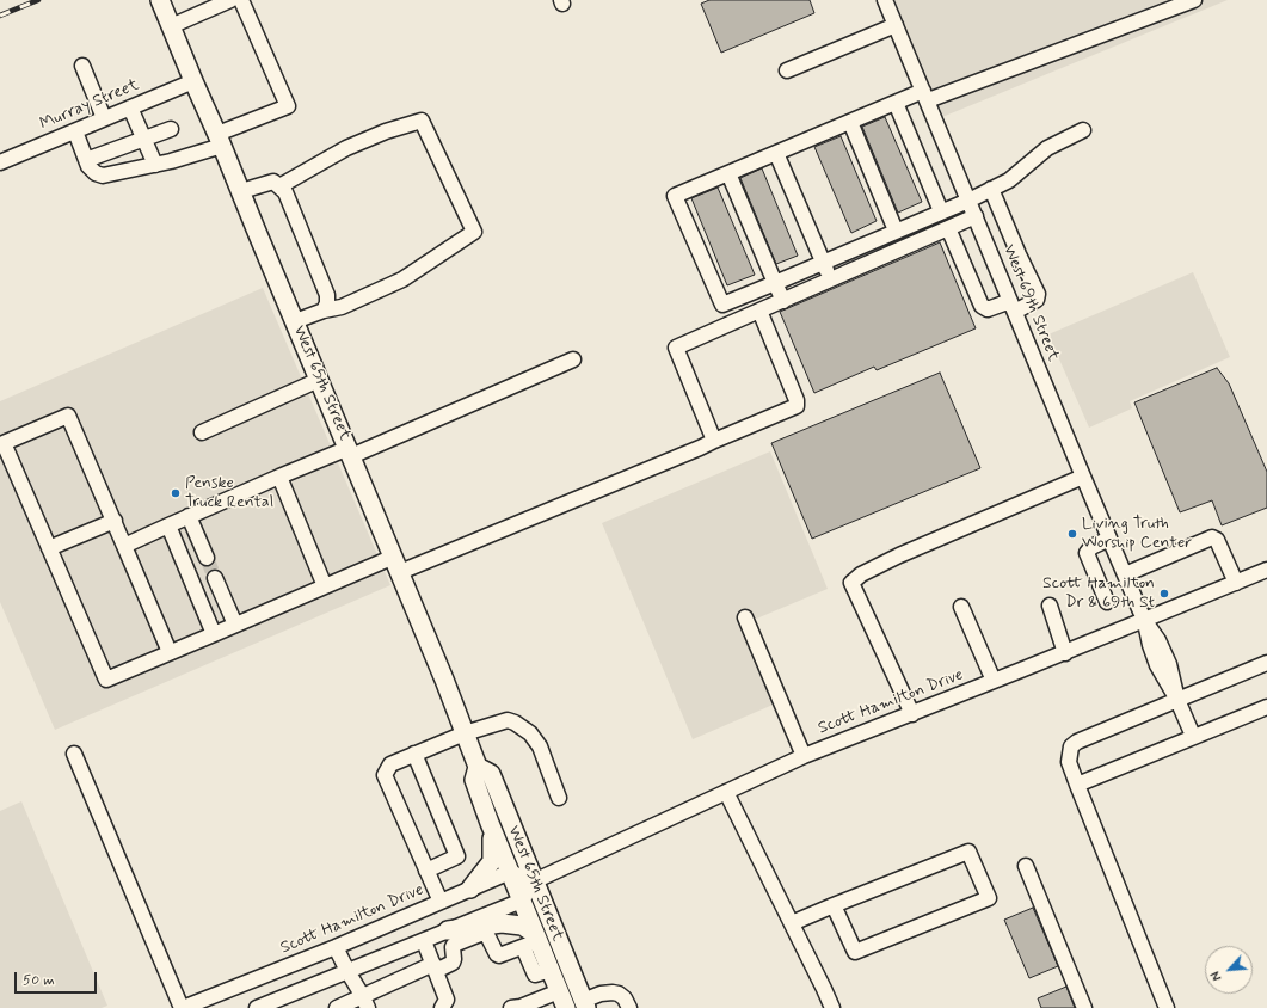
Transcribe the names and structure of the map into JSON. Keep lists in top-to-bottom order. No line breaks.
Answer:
{"streets":{"main road":["West 65th Street"],"street":["Murray Street","West 69th Street","Scott Hamilton Drive"]},"crossings":[["Murray Street","West 65th Street"],["West 69th Street","Scott Hamilton Drive"],["West 65th Street","Scott Hamilton Drive"]],"places":["Penske Truck Rental","Living Truth Worship Center","Scott Hamilton Dr & 69th St"],"scale_bar":"50 m","north":"bottom left"}
